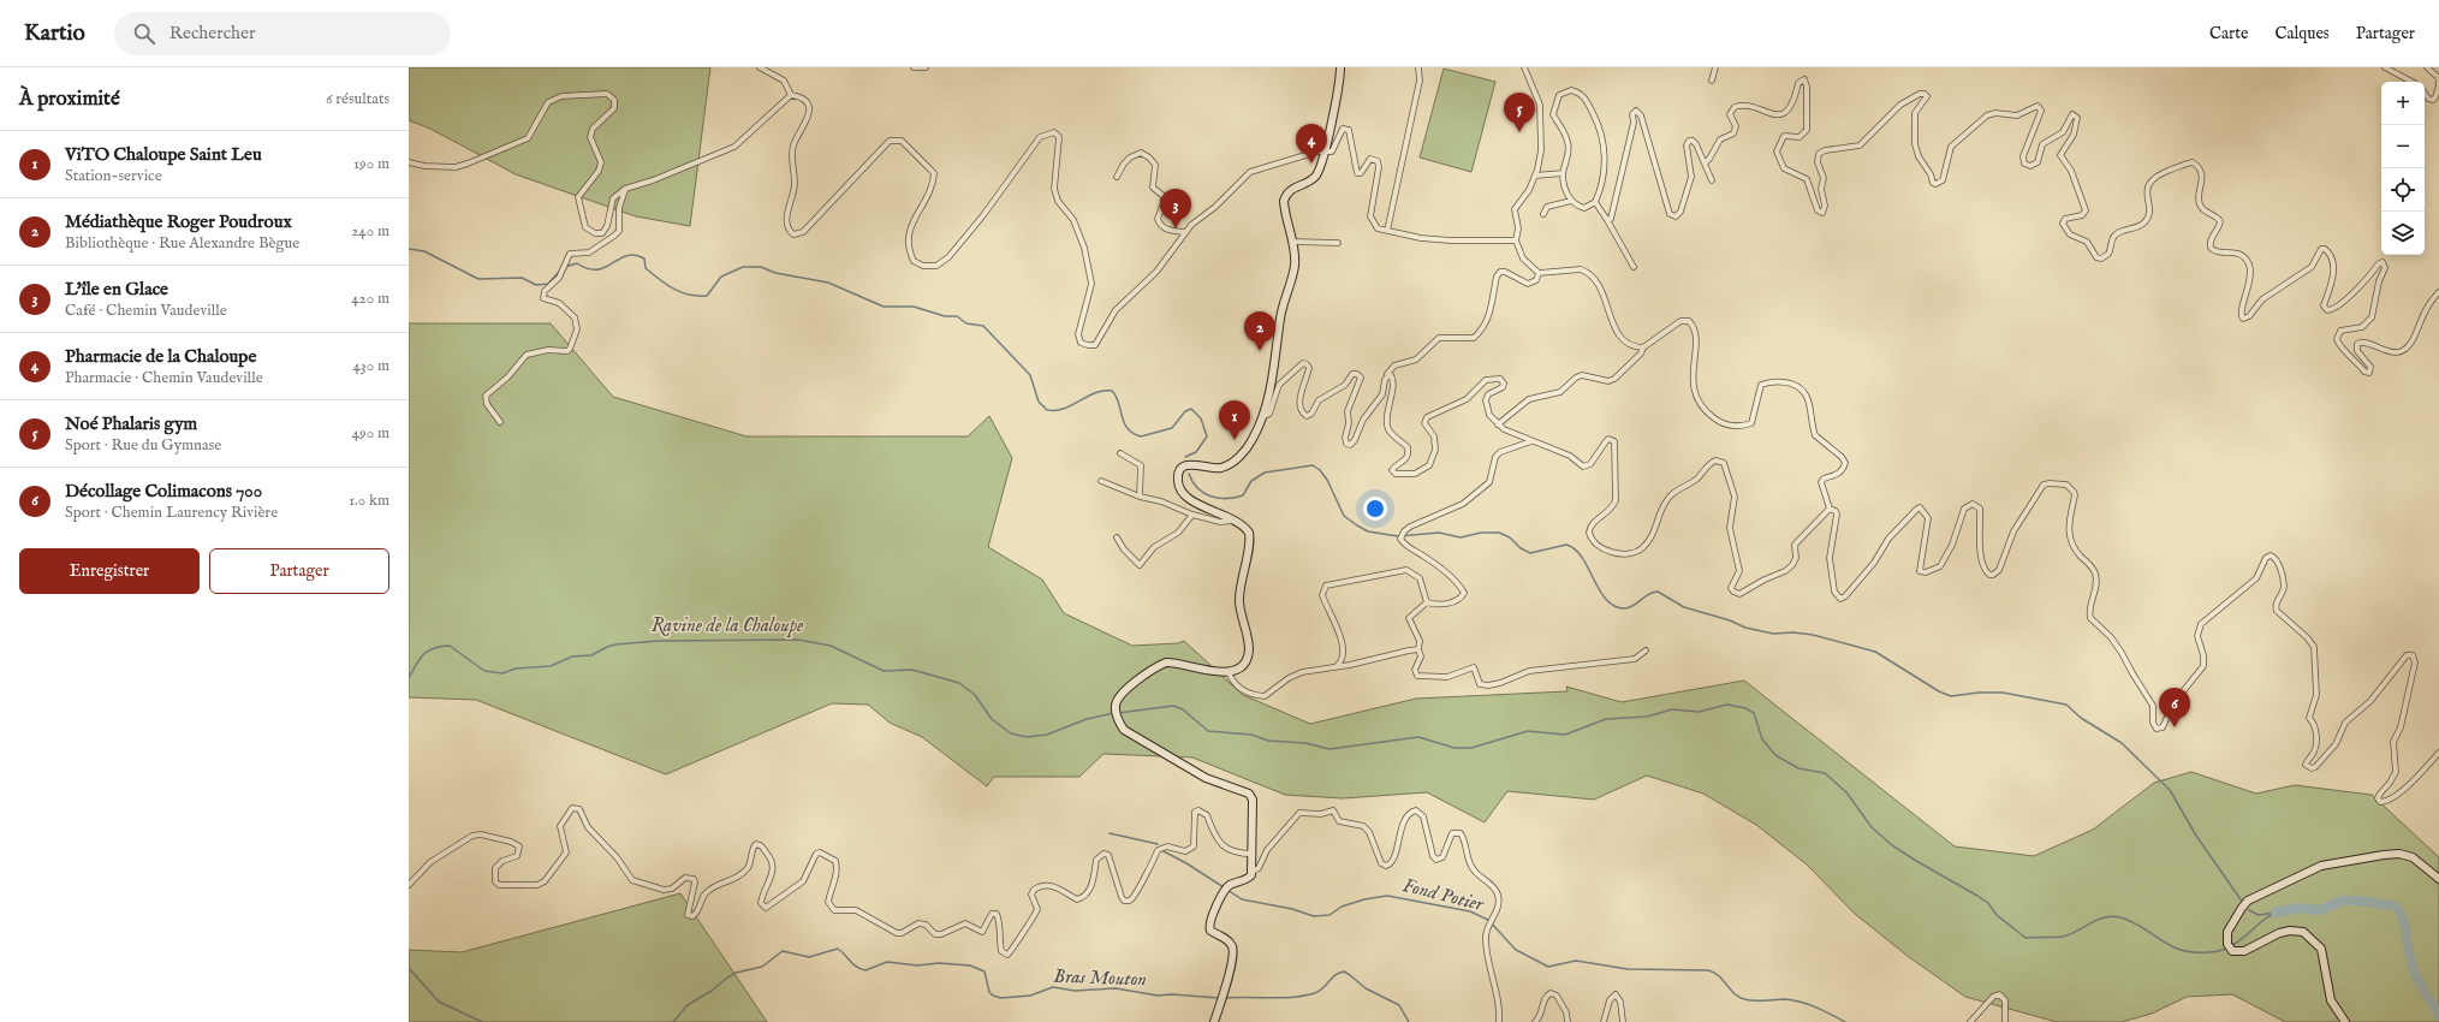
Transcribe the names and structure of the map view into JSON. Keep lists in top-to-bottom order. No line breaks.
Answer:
{"water":["Ravine de la Chaloupe","Fond Potier","Bras Mouton"],"page":{"header":"Kartio","search":"Rechercher","nav":["Carte","Calques","Partager"],"heading":["À proximité","6 résultats"],"map_buttons":["+","−"],"pins":["5","4","3","2","1","6"],"list":[{"mark":"1","name":"ViTO Chaloupe Saint Leu","note":"Station-service","value":"190 m"},{"mark":"2","name":"Médiathèque Roger Poudroux","note":"Bibliothèque · Rue Alexandre Bègue","value":"240 m"},{"mark":"3","name":"L'île en Glace","note":"Café · Chemin Vaudeville","value":"420 m"},{"mark":"4","name":"Pharmacie de la Chaloupe","note":"Pharmacie · Chemin Vaudeville","value":"430 m"},{"mark":"5","name":"Noé Phalaris gym","note":"Sport · Rue du Gymnase","value":"490 m"},{"mark":"6","name":"Décollage Colimacons 700","note":"Sport · Chemin Laurency Rivière","value":"1.0 km"}],"buttons":["Enregistrer","Partager"]}}
